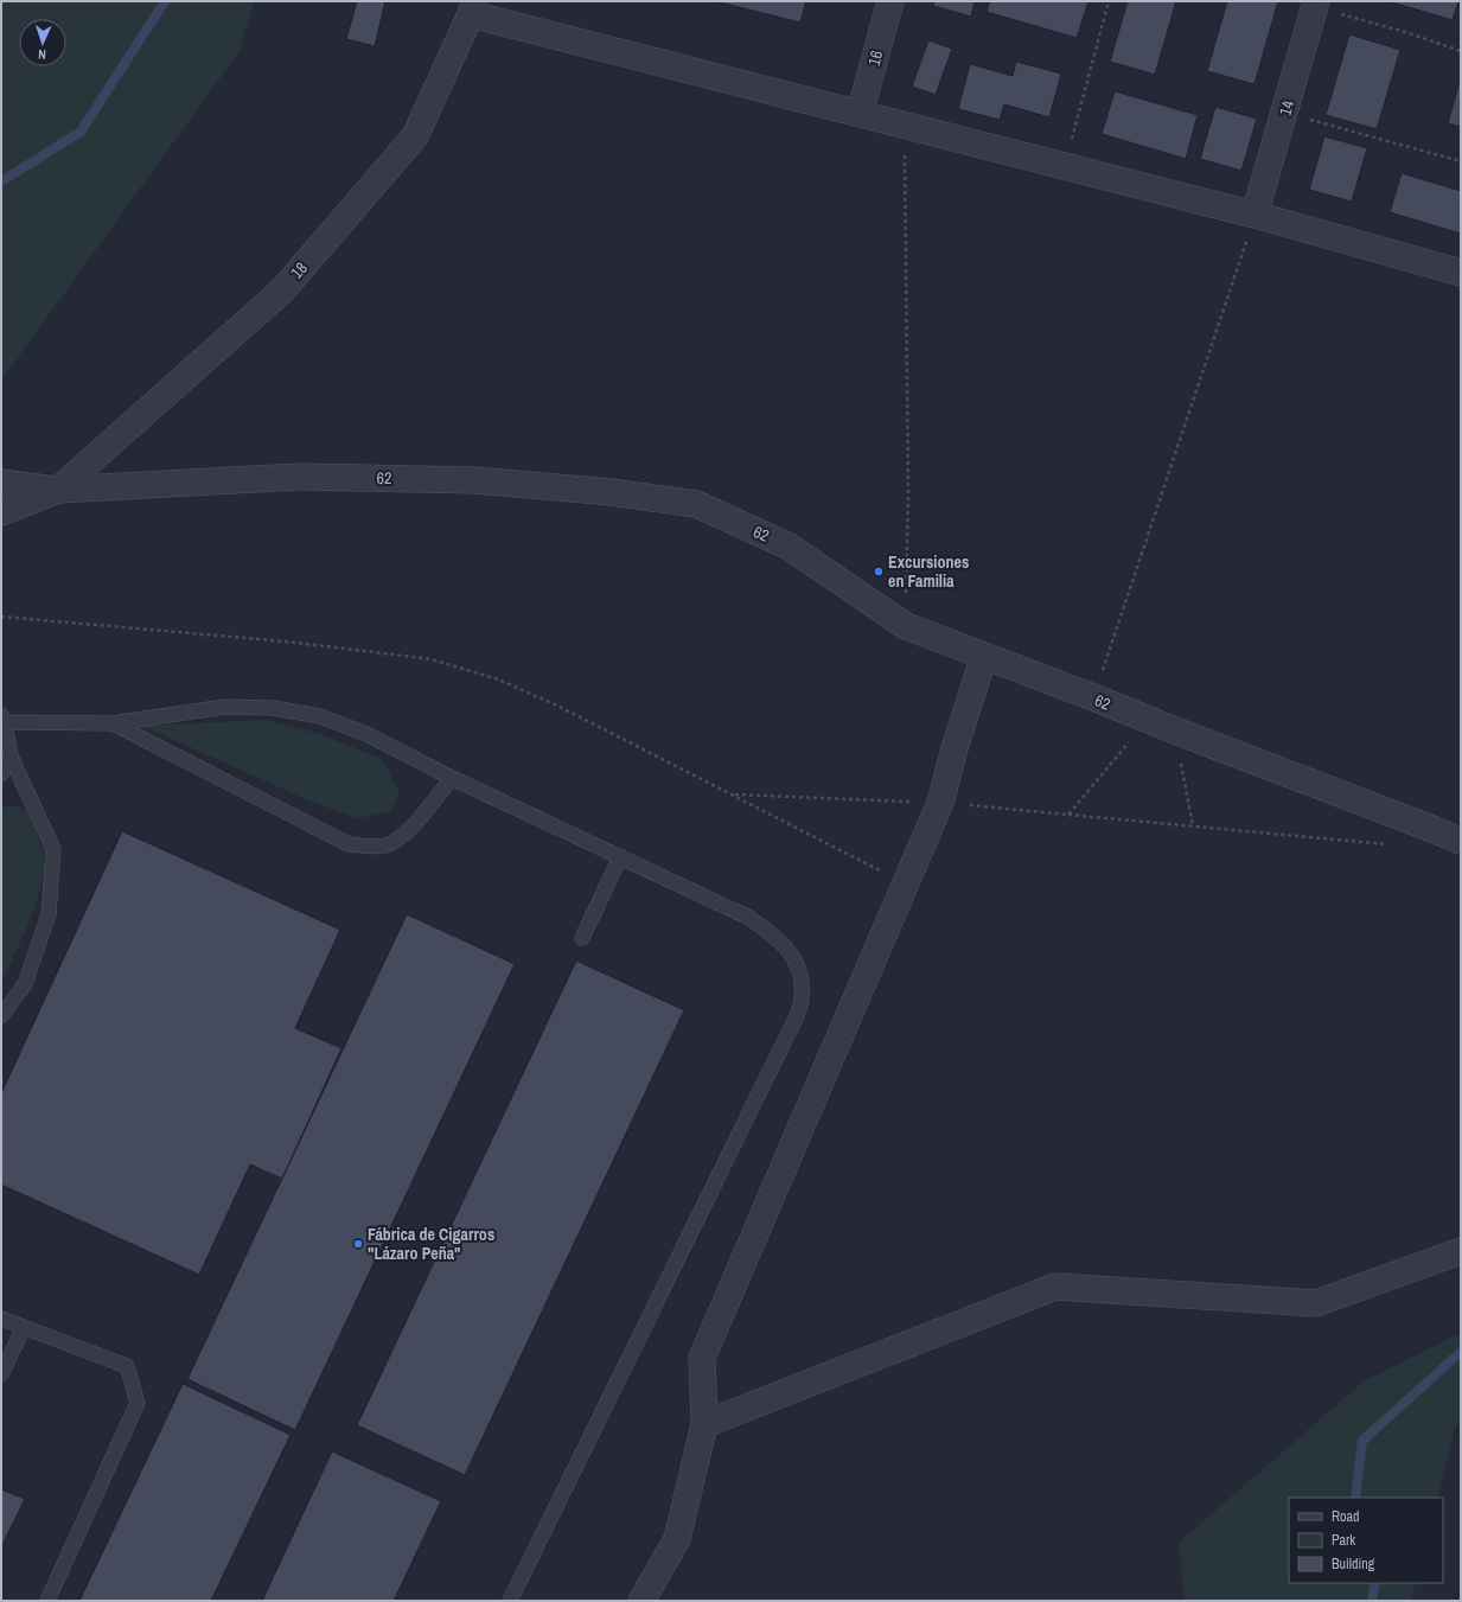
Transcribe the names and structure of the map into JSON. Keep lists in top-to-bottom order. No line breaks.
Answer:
{"streets":{"street":["16","14","18","62"]},"crossings":[["18","62"]],"places":["Excursiones en Familia","Fábrica de Cigarros \"Lázaro Peña\""],"legend":["Road","Park","Building"],"north":"bottom"}
